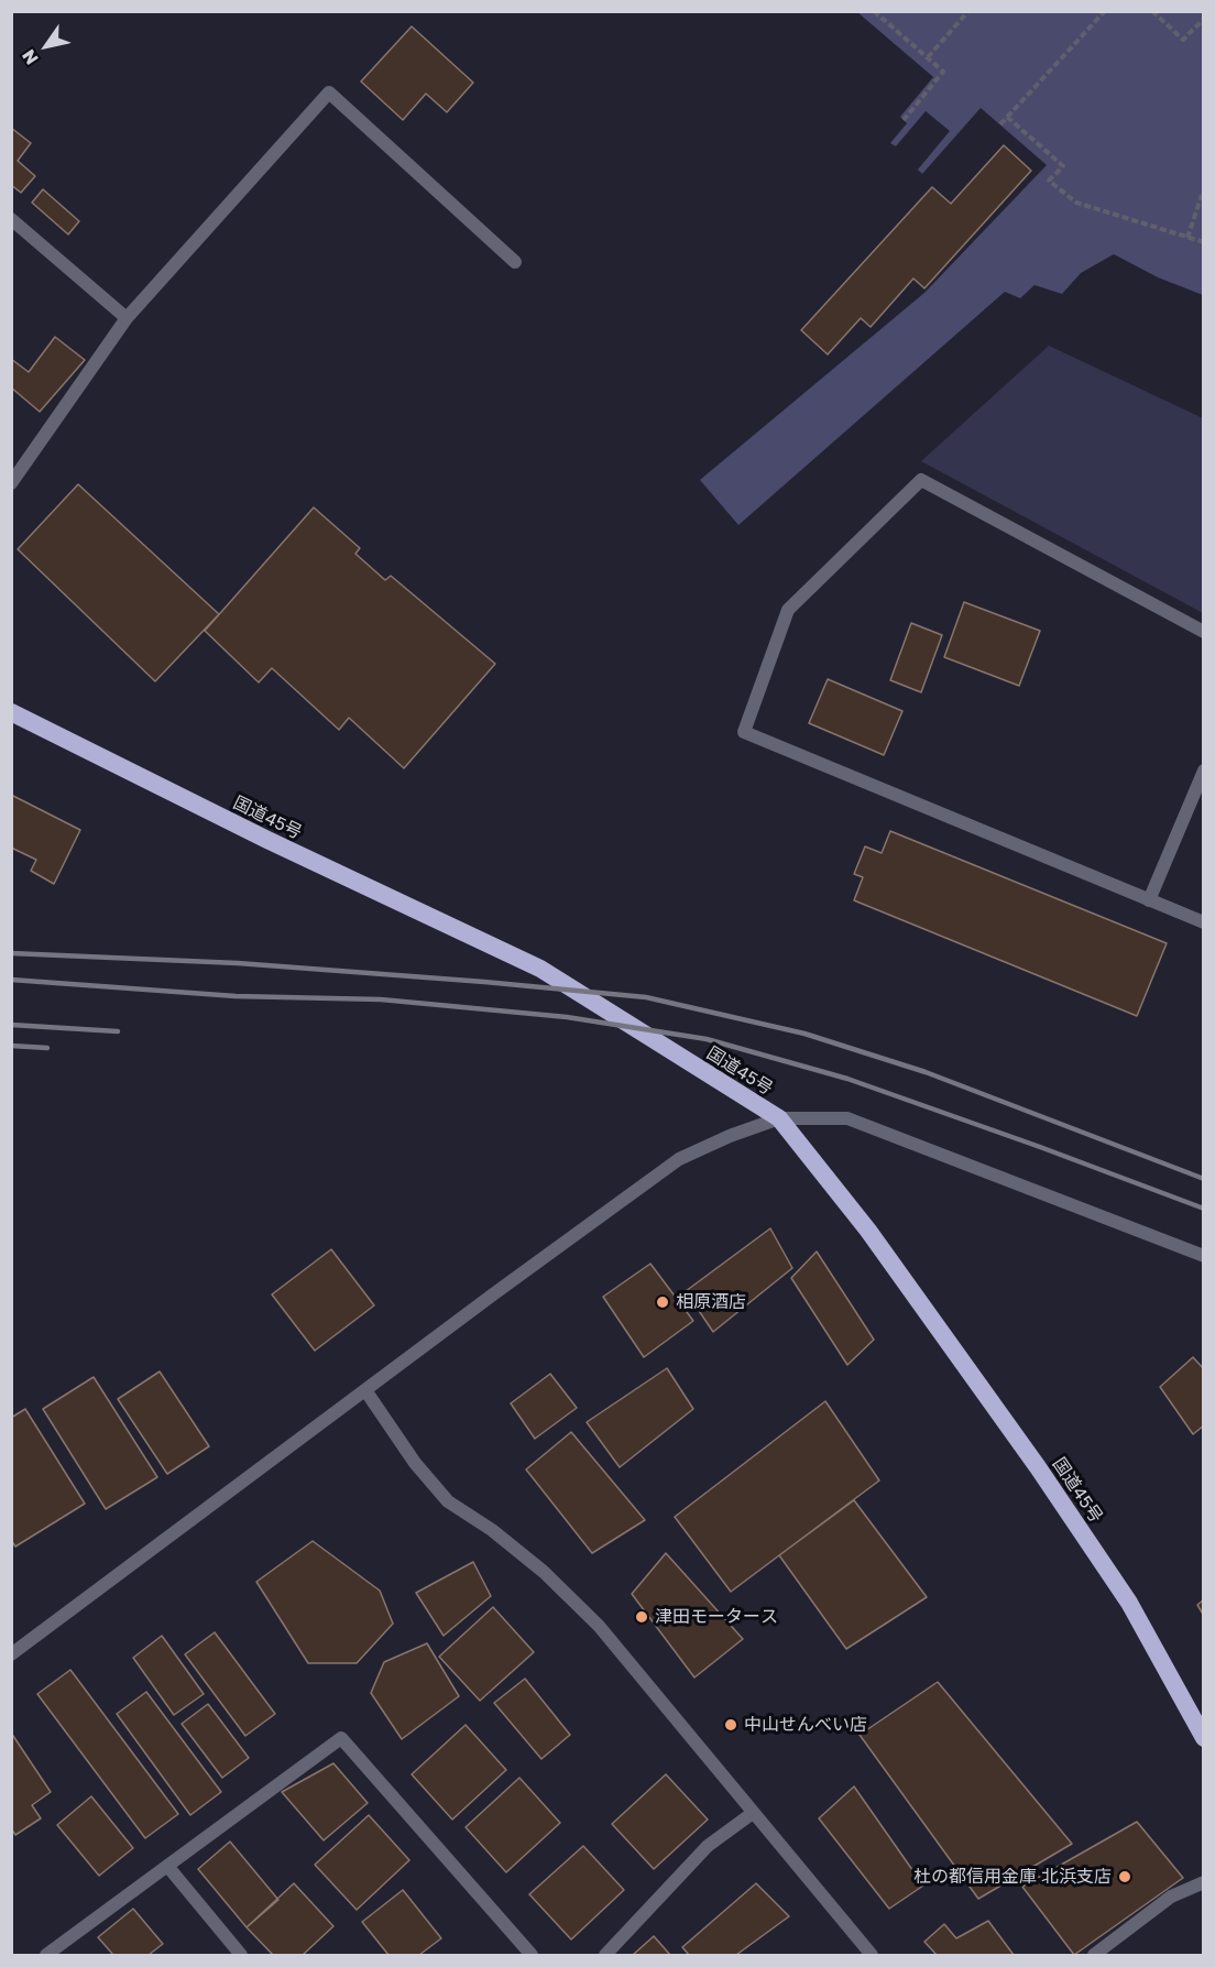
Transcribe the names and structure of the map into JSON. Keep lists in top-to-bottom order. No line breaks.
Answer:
{"streets":{"highway":["国道45号"]},"places":["相原酒店","津田モータース","中山せんべい店","杜の都信用金庫 北浜支店"],"north":"bottom left"}
